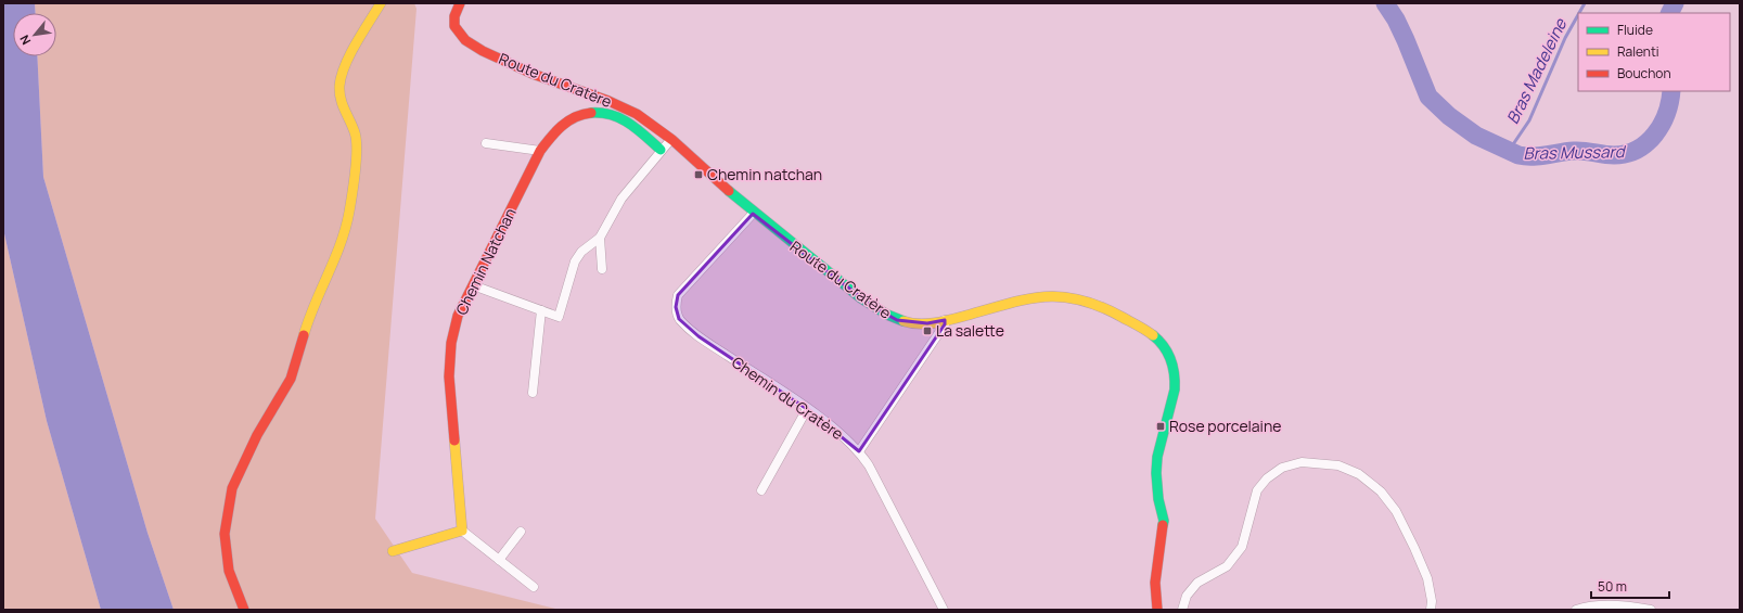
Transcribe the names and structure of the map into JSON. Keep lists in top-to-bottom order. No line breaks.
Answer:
{"streets":{"street":["Route du Cratère","Chemin Natchan","Chemin du Cratère"]},"crossings":[["Route du Cratère","Chemin du Cratère"]],"water":["Bras Madeleine","Bras Mussard"],"places":{"transit":["Chemin natchan","La salette","Rose porcelaine"]},"legend":["Fluide","Ralenti","Bouchon"],"scale_bar":"50 m","north":"bottom left"}
